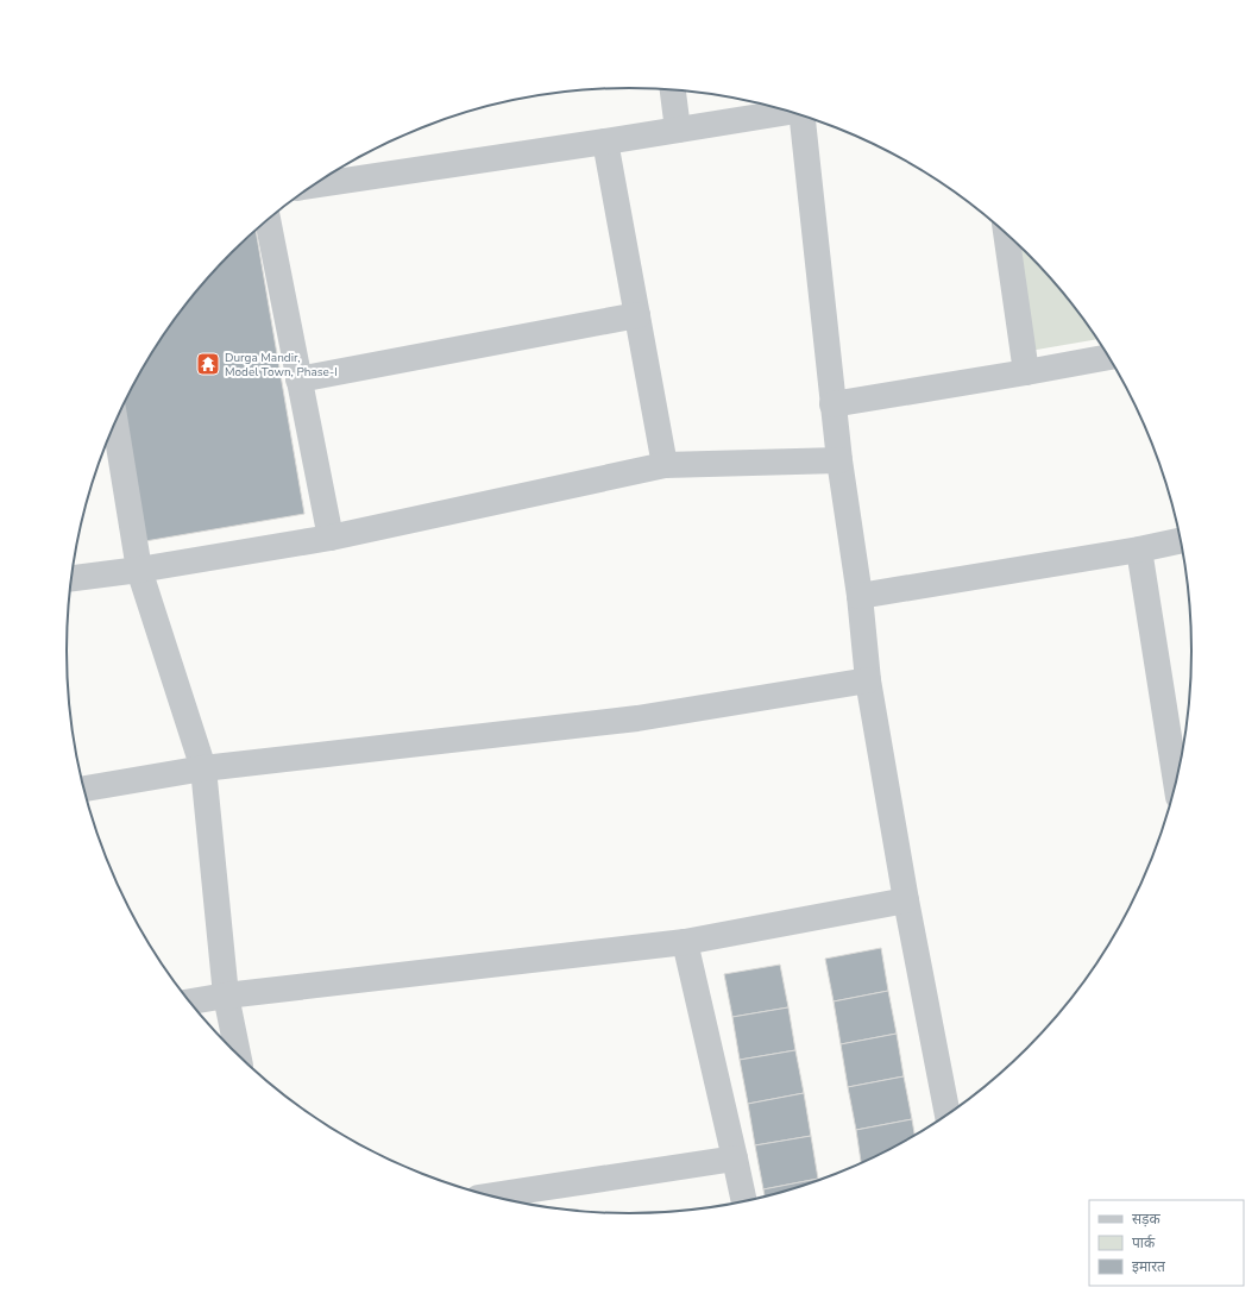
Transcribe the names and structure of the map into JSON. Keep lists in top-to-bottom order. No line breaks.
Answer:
{"places":{"temple":["Durga Mandir, Model Town, Phase-I"]},"legend":["सड़क","पार्क","इमारत"]}
